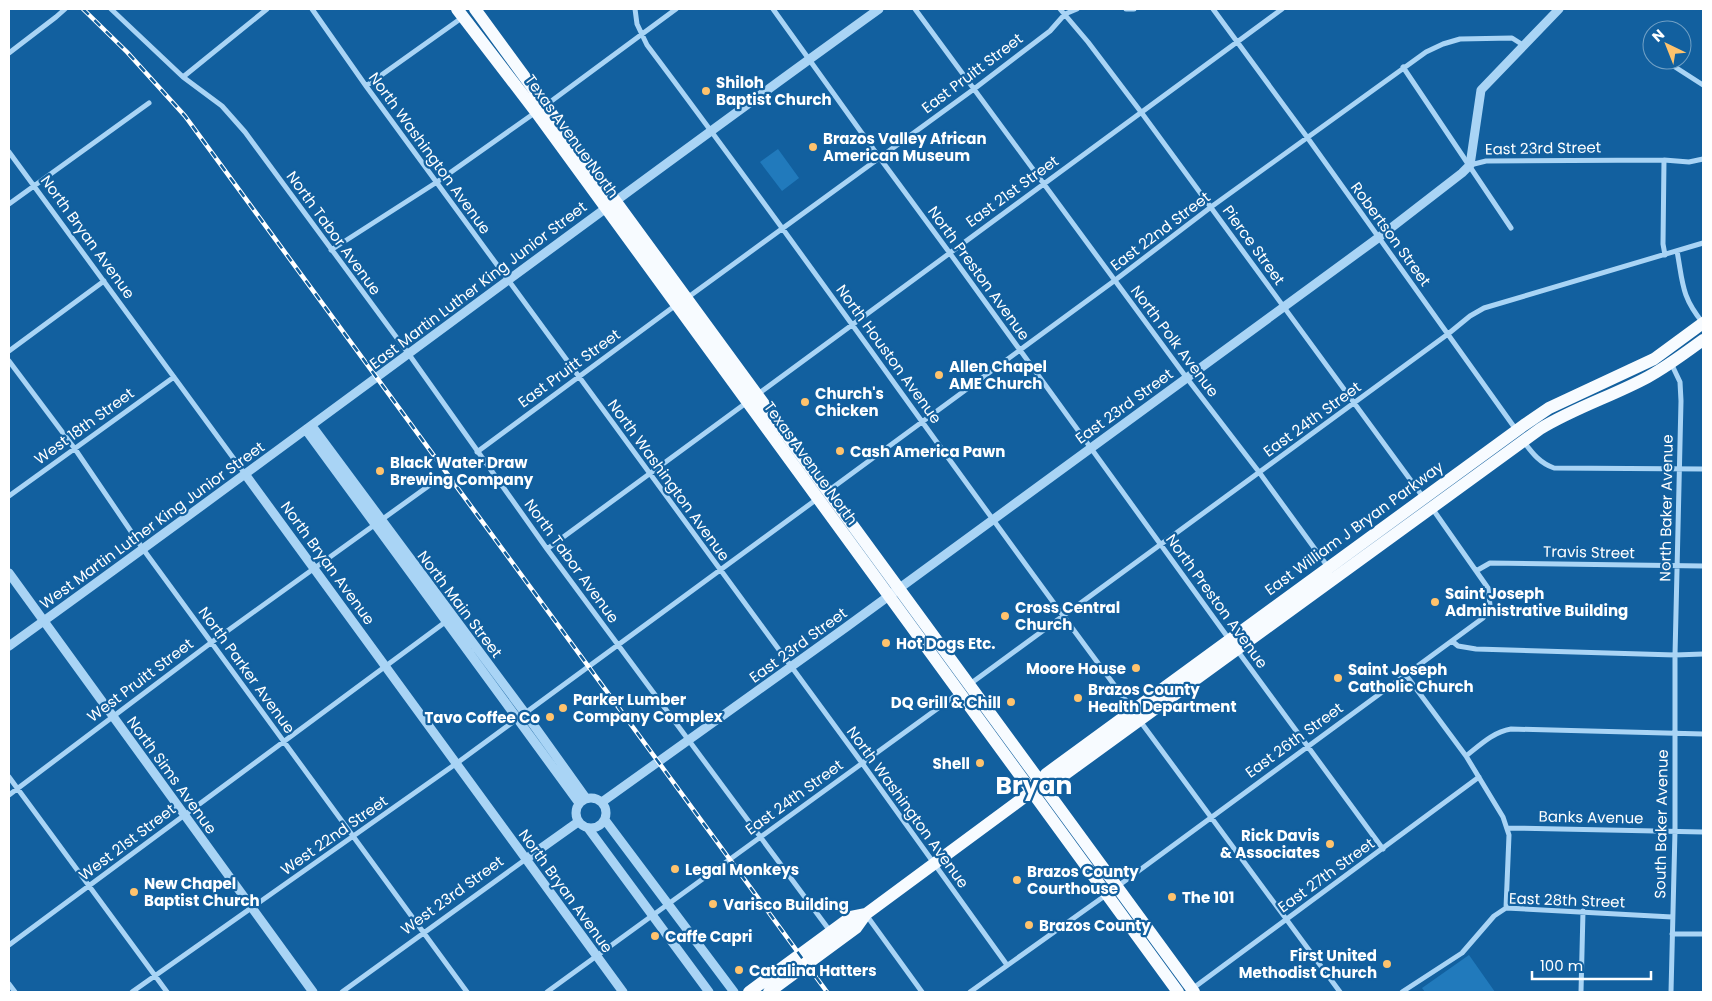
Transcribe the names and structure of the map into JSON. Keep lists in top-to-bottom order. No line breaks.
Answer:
{"streets":{"main road":["Texas Avenue North","East William J Bryan Parkway"],"street":["East Pruitt Street","East 23rd Street","North Washington Avenue","East 21st Street","East 22nd Street","North Tabor Avenue","Robertson Street","North Bryan Avenue","Pierce Street","North Preston Avenue","East Martin Luther King Junior Street","North Polk Avenue","North Houston Avenue","East 24th Street","West 18th Street","North Baker Avenue","West Martin Luther King Junior Street","Travis Street","North Main Street","North Parker Avenue","West Pruitt Street","East 26th Street","North Sims Avenue","Banks Avenue","South Baker Avenue","West 22nd Street","West 21st Street","East 27th Street","West 23rd Street","East 28th Street"]},"crossings":[["East Pruitt Street","Texas Avenue North"],["East Pruitt Street","North Washington Avenue"],["East Pruitt Street","North Tabor Avenue"],["East Pruitt Street","Pierce Street"],["East Pruitt Street","North Preston Avenue"],["East Pruitt Street","North Polk Avenue"],["East Pruitt Street","North Houston Avenue"],["Texas Avenue North","East 23rd Street"],["Texas Avenue North","East 21st Street"],["Texas Avenue North","East 22nd Street"],["Texas Avenue North","East Martin Luther King Junior Street"],["Texas Avenue North","East 24th Street"],["Texas Avenue North","East William J Bryan Parkway"],["Texas Avenue North","East 26th Street"],["Texas Avenue North","East 27th Street"],["East 23rd Street","North Washington Avenue"],["East 23rd Street","North Tabor Avenue"],["East 23rd Street","Robertson Street"],["East 23rd Street","Pierce Street"],["East 23rd Street","North Preston Avenue"],["East 23rd Street","North Polk Avenue"],["East 23rd Street","North Houston Avenue"],["East 23rd Street","North Main Street"],["East 23rd Street","West 23rd Street"],["North Washington Avenue","East 21st Street"],["North Washington Avenue","East Martin Luther King Junior Street"],["North Washington Avenue","East 24th Street"],["North Washington Avenue","East William J Bryan Parkway"],["East 21st Street","North Tabor Avenue"],["East 21st Street","Robertson Street"],["East 21st Street","Pierce Street"],["East 21st Street","North Preston Avenue"],["East 21st Street","North Polk Avenue"],["East 21st Street","North Houston Avenue"],["East 22nd Street","Robertson Street"],["East 22nd Street","Pierce Street"],["East 22nd Street","North Preston Avenue"],["East 22nd Street","North Polk Avenue"],["East 22nd Street","North Houston Avenue"],["North Tabor Avenue","East Martin Luther King Junior Street"],["North Tabor Avenue","East 24th Street"],["North Tabor Avenue","East William J Bryan Parkway"],["Robertson Street","East 24th Street"],["Robertson Street","North Baker Avenue"],["Robertson Street","East William J Bryan Parkway"],["North Bryan Avenue","East 24th Street"],["North Bryan Avenue","West 18th Street"],["North Bryan Avenue","West Martin Luther King Junior Street"],["North Bryan Avenue","West Pruitt Street"],["North Bryan Avenue","West 22nd Street"],["North Bryan Avenue","West 21st Street"],["North Bryan Avenue","West 23rd Street"],["Pierce Street","East 24th Street"],["Pierce Street","East William J Bryan Parkway"],["North Preston Avenue","East Martin Luther King Junior Street"],["North Preston Avenue","East 24th Street"],["North Preston Avenue","East William J Bryan Parkway"],["North Preston Avenue","East 26th Street"],["North Preston Avenue","East 27th Street"],["East Martin Luther King Junior Street","North Houston Avenue"],["East Martin Luther King Junior Street","West Martin Luther King Junior Street"],["East Martin Luther King Junior Street","North Main Street"],["North Polk Avenue","East 24th Street"],["North Polk Avenue","East William J Bryan Parkway"],["North Houston Avenue","East 24th Street"],["North Houston Avenue","East William J Bryan Parkway"],["North Houston Avenue","East 26th Street"],["North Houston Avenue","East 27th Street"],["West 18th Street","North Parker Avenue"],["North Baker Avenue","East William J Bryan Parkway"],["North Baker Avenue","Travis Street"],["North Baker Avenue","South Baker Avenue"],["West Martin Luther King Junior Street","North Main Street"],["West Martin Luther King Junior Street","North Parker Avenue"],["West Martin Luther King Junior Street","North Sims Avenue"],["North Main Street","West Pruitt Street"],["North Main Street","West 22nd Street"],["North Main Street","West 21st Street"],["North Main Street","West 23rd Street"],["North Parker Avenue","West Pruitt Street"],["North Parker Avenue","West 22nd Street"],["North Parker Avenue","West 21st Street"],["North Parker Avenue","West 23rd Street"],["West Pruitt Street","North Sims Avenue"],["North Sims Avenue","West 22nd Street"],["North Sims Avenue","West 21st Street"],["Banks Avenue","South Baker Avenue"],["South Baker Avenue","East 28th Street"]],"districts":["Bryan"],"places":["Shiloh Baptist Church","Brazos Valley African American Museum","Allen Chapel AME Church","Church's Chicken","Cash America Pawn","Black Water Draw Brewing Company","Saint Joseph Administrative Building","Cross Central Church","Hot Dogs Etc.","Moore House","Saint Joseph Catholic Church","Brazos County Health Department","DQ Grill & Chill","Parker Lumber Company Complex","Tavo Coffee Co","Shell","Rick Davis & Associates","Legal Monkeys","Brazos County Courthouse","New Chapel Baptist Church","The 101","Varisco Building","Brazos County","Caffe Capri","First United Methodist Church","Catalina Hatters"],"scale_bar":"100 m","north":"top left"}
